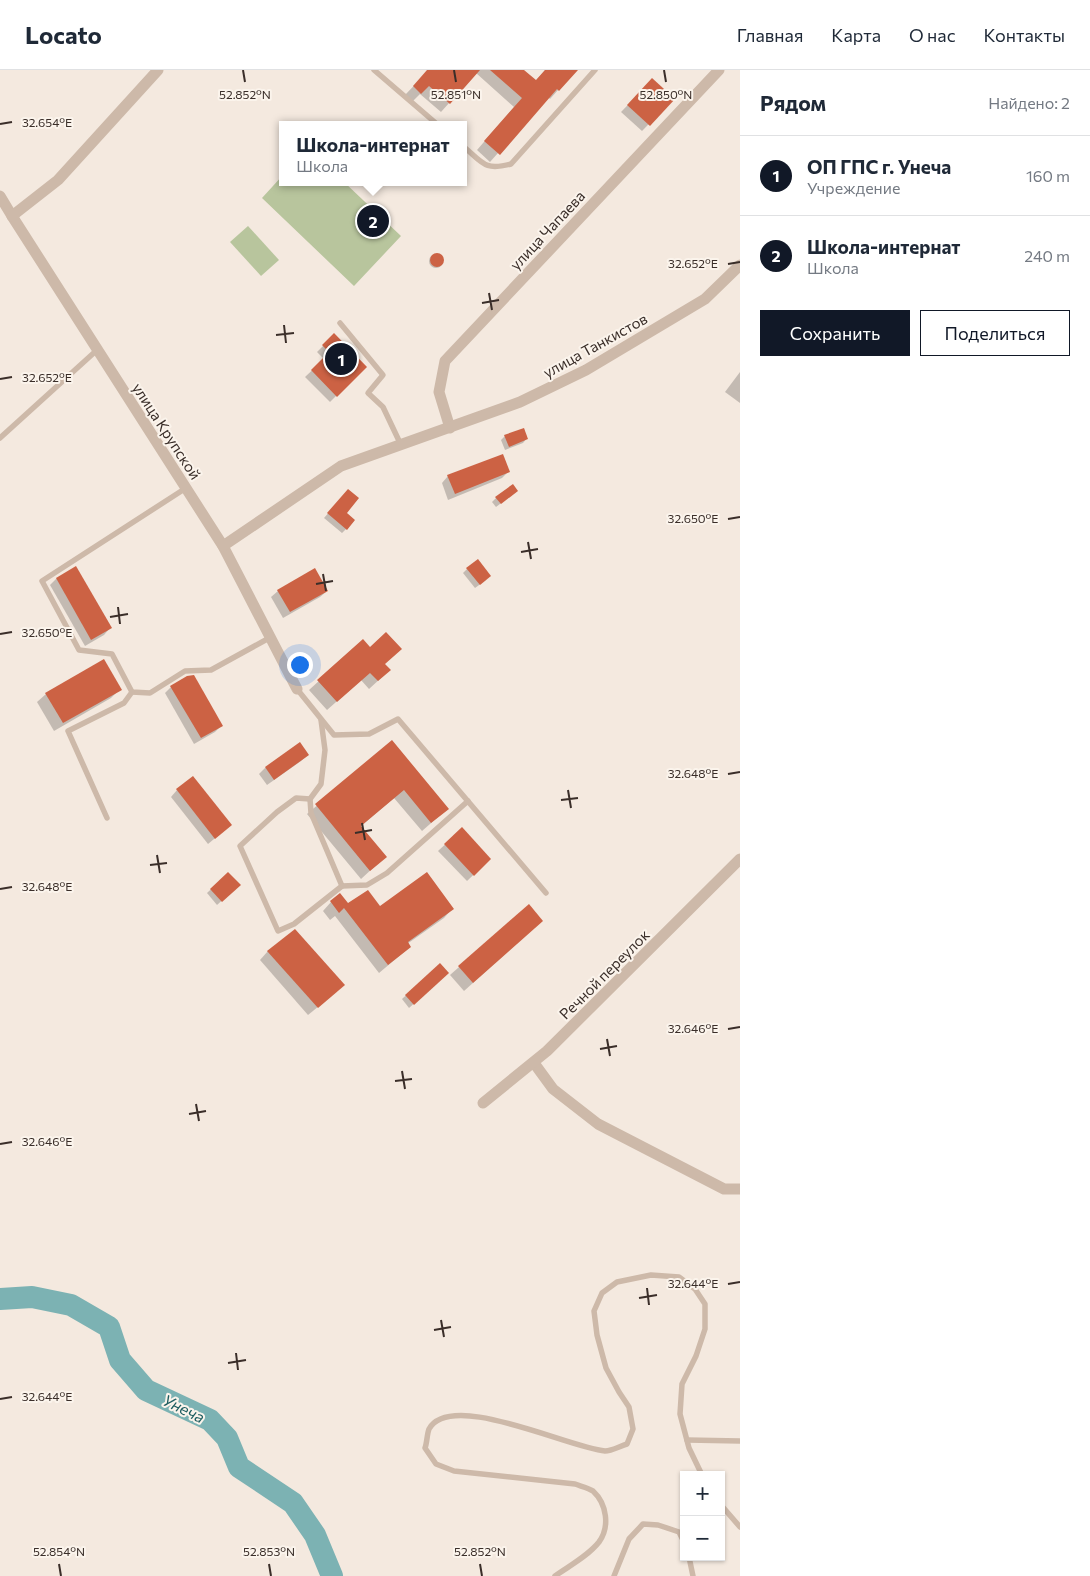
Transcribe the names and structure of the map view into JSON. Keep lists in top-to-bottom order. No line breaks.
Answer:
{"streets":{"street":["улица Чапаева","улица Танкистов","улица Крупской","Речной переулок"]},"crossings":[["улица Чапаева","улица Танкистов"],["улица Танкистов","улица Крупской"]],"water":["Унеча"],"page":{"header":"Locato","nav":["Главная","Карта","О нас","Контакты"],"heading":["Рядом","Найдено: 2"],"popup":["Школа-интернат","Школа"],"list":[{"mark":"1","name":"ОП ГПС г. Унеча","note":"Учреждение","value":"160 m"},{"mark":"2","name":"Школа-интернат","note":"Школа","value":"240 m"}],"pins":["2","1"],"buttons":["Сохранить","Поделиться"],"map_buttons":["+","−"]},"coordinates":["52.850°N","52.852°N","52.851°N","32.654°E","32.652°E","32.650°E","32.648°E","32.646°E","32.644°E","52.854°N","52.853°N"]}
